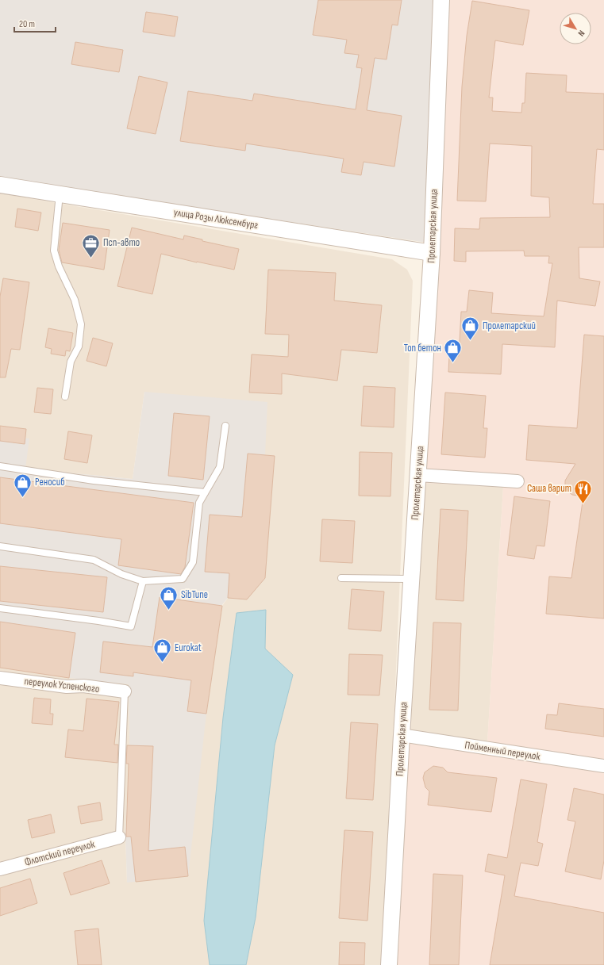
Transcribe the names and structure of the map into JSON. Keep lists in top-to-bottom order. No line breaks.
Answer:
{"streets":{"street":["улица Розы Люксембург","Пролетарская улица","переулок Успенского","Пойменный переулок","Флотский переулок"]},"crossings":[["улица Розы Люксембург","Пролетарская улица"],["Пролетарская улица","Пойменный переулок"]],"places":{"office":["Псп-авто"],"shop":["Пролетарский","Топ бетон","Реносиб","SibTune","Eurokat"],"restaurant":["Саша варит"]},"scale_bar":"20 m","north":"bottom right"}
